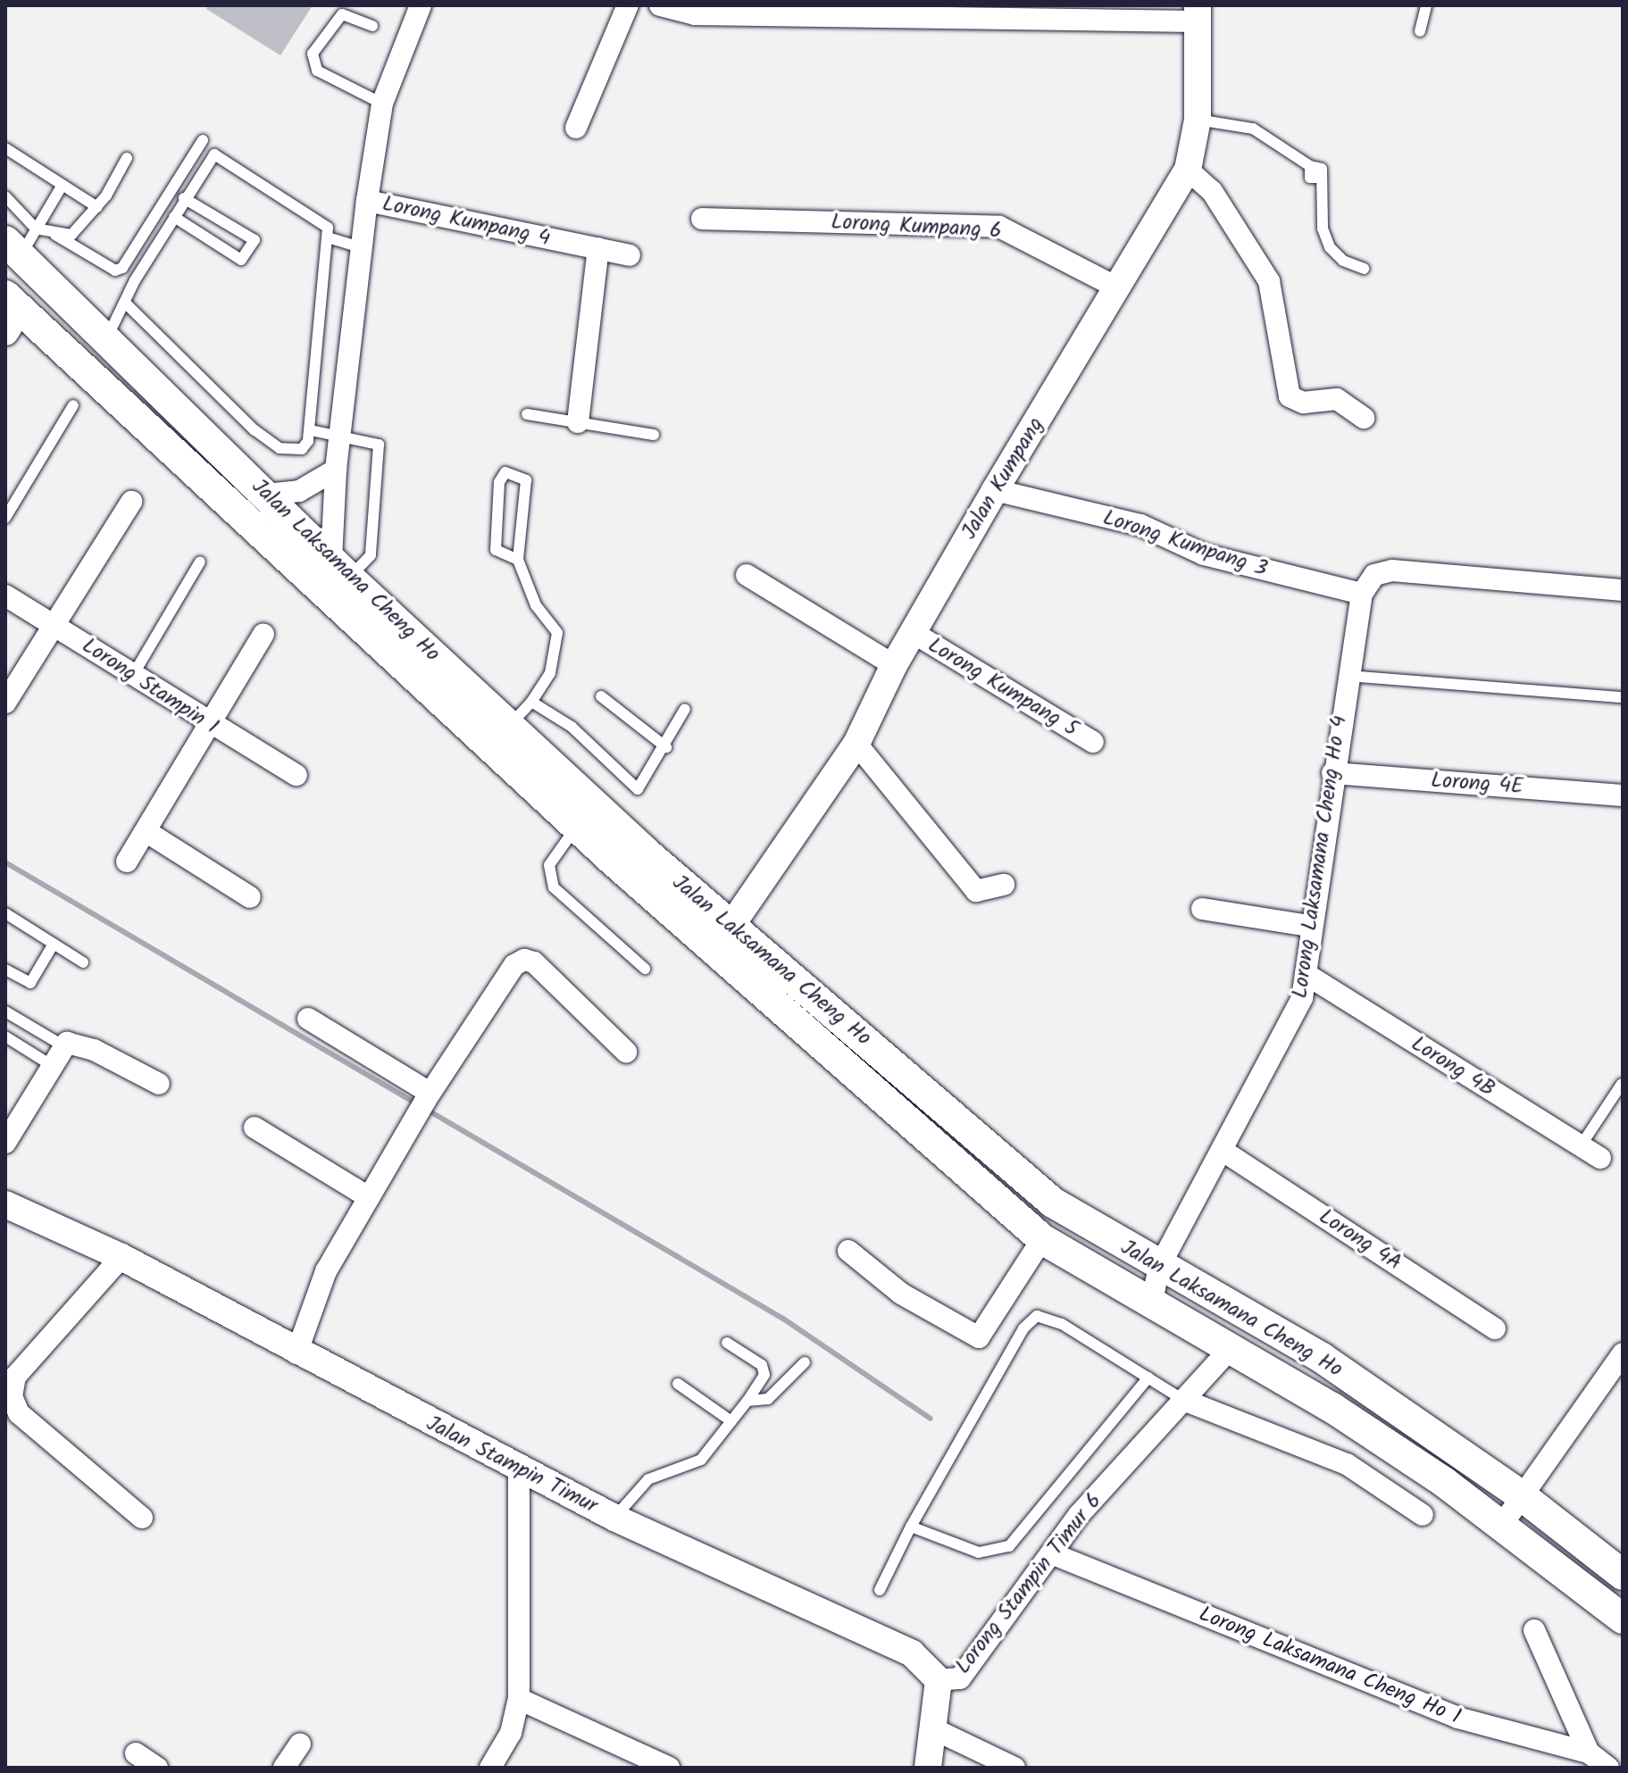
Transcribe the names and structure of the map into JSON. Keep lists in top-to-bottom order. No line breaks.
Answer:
{"streets":{"main road":["Jalan Laksamana Cheng Ho"],"street":["Lorong Kumpang 4","Lorong Kumpang 6","Jalan Kumpang","Lorong Kumpang 3","Lorong Stampin 1","Lorong Kumpang 5","Lorong 4E","Lorong Laksamana Cheng Ho 4","Lorong 4B","Lorong 4A","Jalan Stampin Timur","Lorong Stampin Timur 6","Lorong Laksamana Cheng Ho 1"]},"crossings":[["Lorong Kumpang 6","Jalan Kumpang"],["Jalan Kumpang","Lorong Kumpang 3"],["Jalan Kumpang","Jalan Laksamana Cheng Ho"],["Jalan Kumpang","Lorong Kumpang 5"],["Lorong Kumpang 3","Lorong Laksamana Cheng Ho 4"],["Jalan Laksamana Cheng Ho","Lorong Laksamana Cheng Ho 4"],["Jalan Laksamana Cheng Ho","Lorong Stampin Timur 6"],["Lorong 4E","Lorong Laksamana Cheng Ho 4"],["Lorong Laksamana Cheng Ho 4","Lorong 4B"],["Lorong Laksamana Cheng Ho 4","Lorong 4A"],["Jalan Stampin Timur","Lorong Stampin Timur 6"],["Lorong Stampin Timur 6","Lorong Laksamana Cheng Ho 1"]]}
